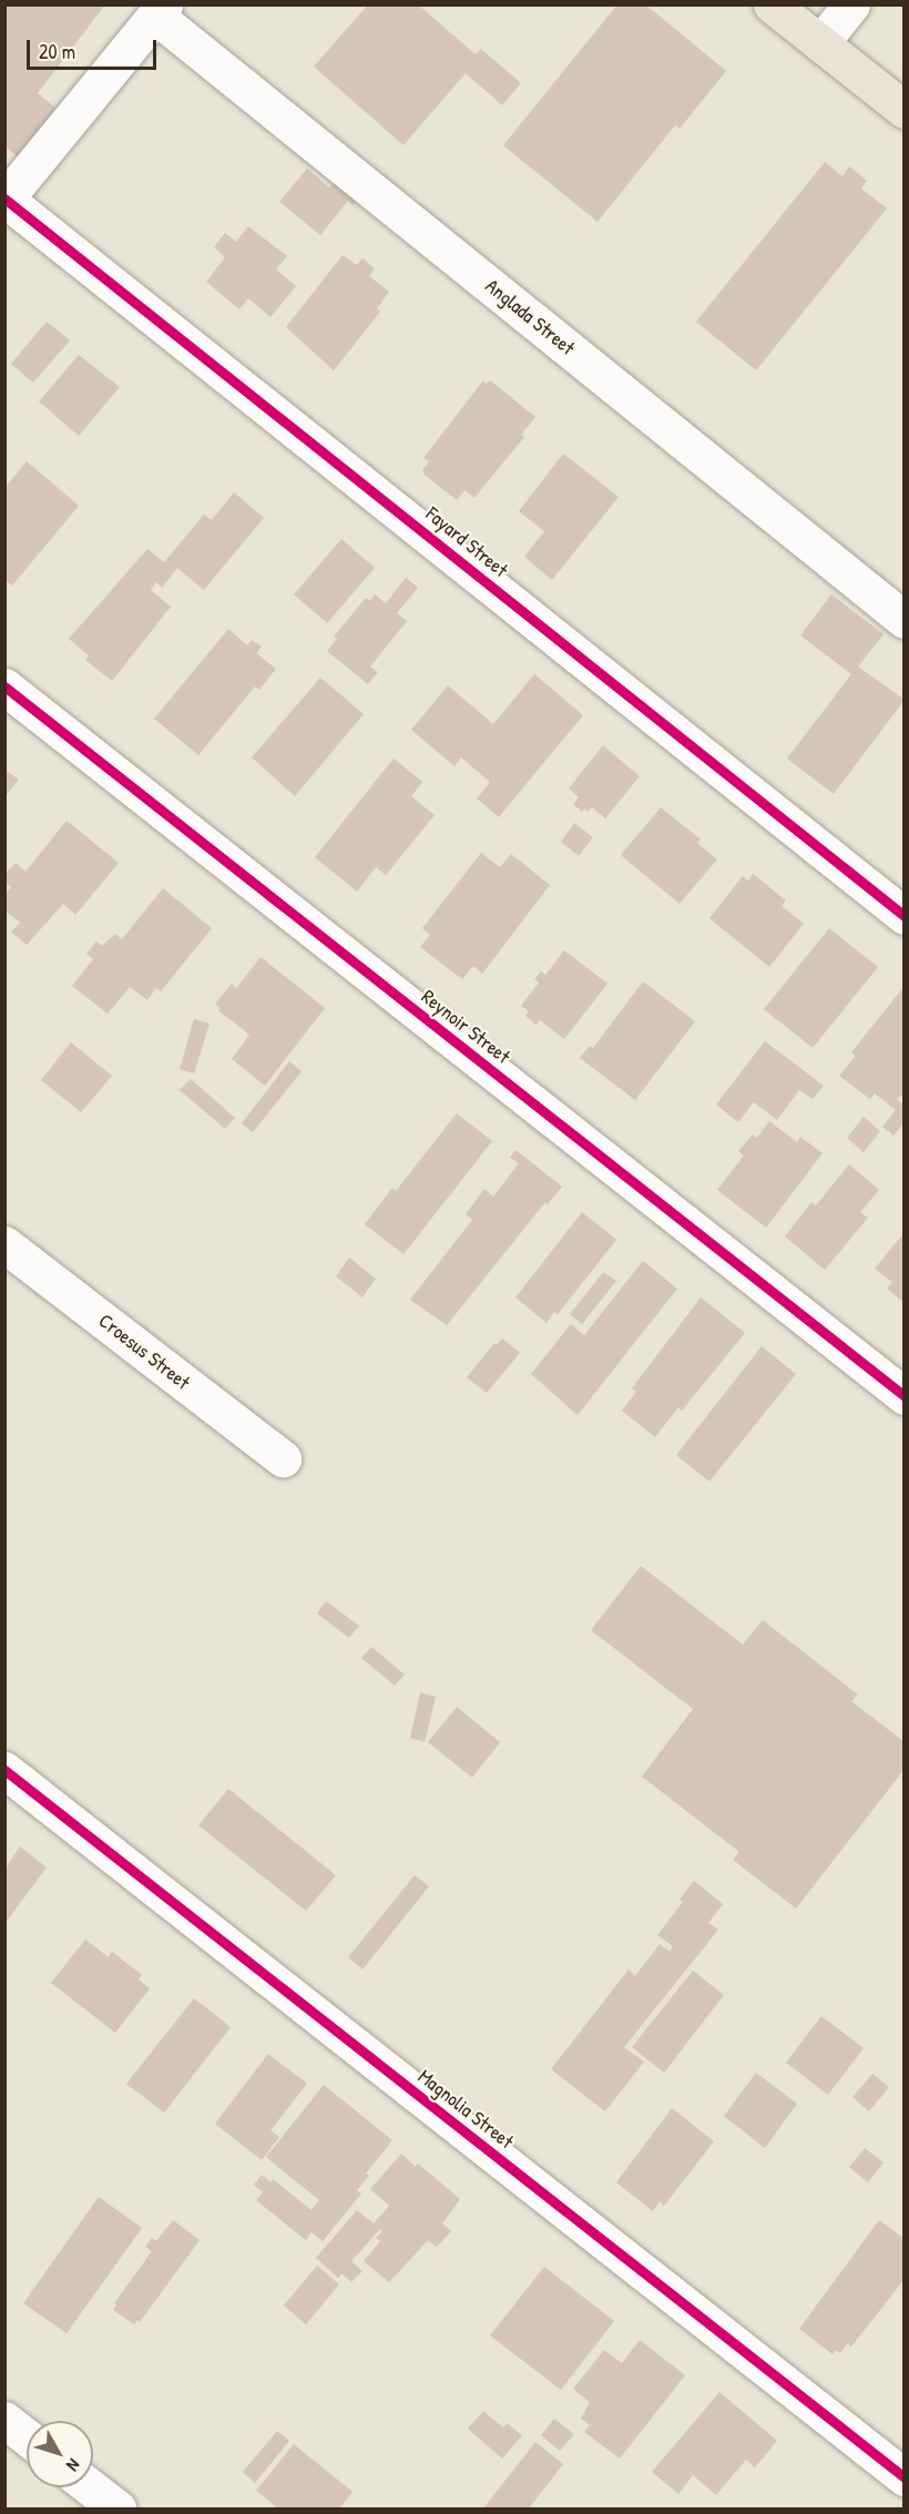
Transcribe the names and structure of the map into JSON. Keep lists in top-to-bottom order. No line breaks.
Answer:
{"streets":{"street":["Anglada Street","Fayard Street","Reynoir Street","Croesus Street","Magnolia Street"]},"scale_bar":"20 m","north":"bottom right"}
